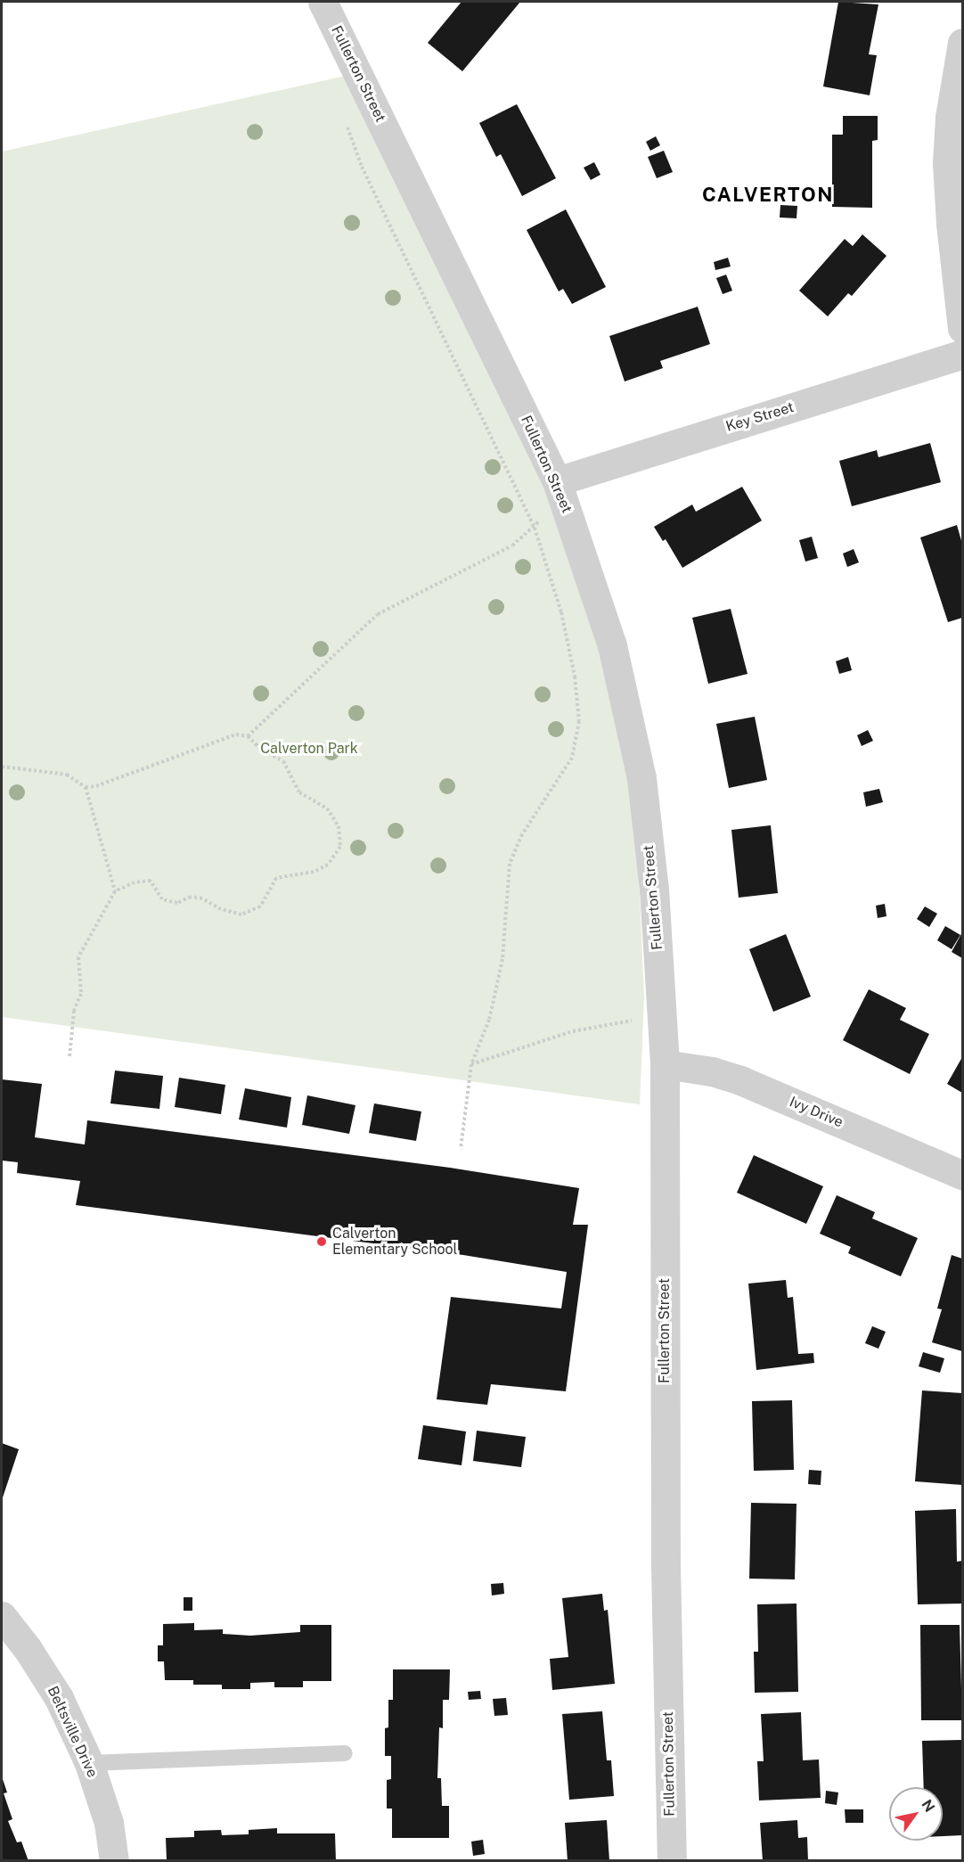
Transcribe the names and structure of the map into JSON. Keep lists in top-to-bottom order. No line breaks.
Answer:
{"streets":{"street":["Fullerton Street","Key Street","Ivy Drive","Beltsville Drive"]},"crossings":[["Fullerton Street","Key Street"],["Fullerton Street","Ivy Drive"]],"districts":["CALVERTON"],"parks":["Calverton Park"],"places":["Calverton Elementary School"],"north":"top right"}
